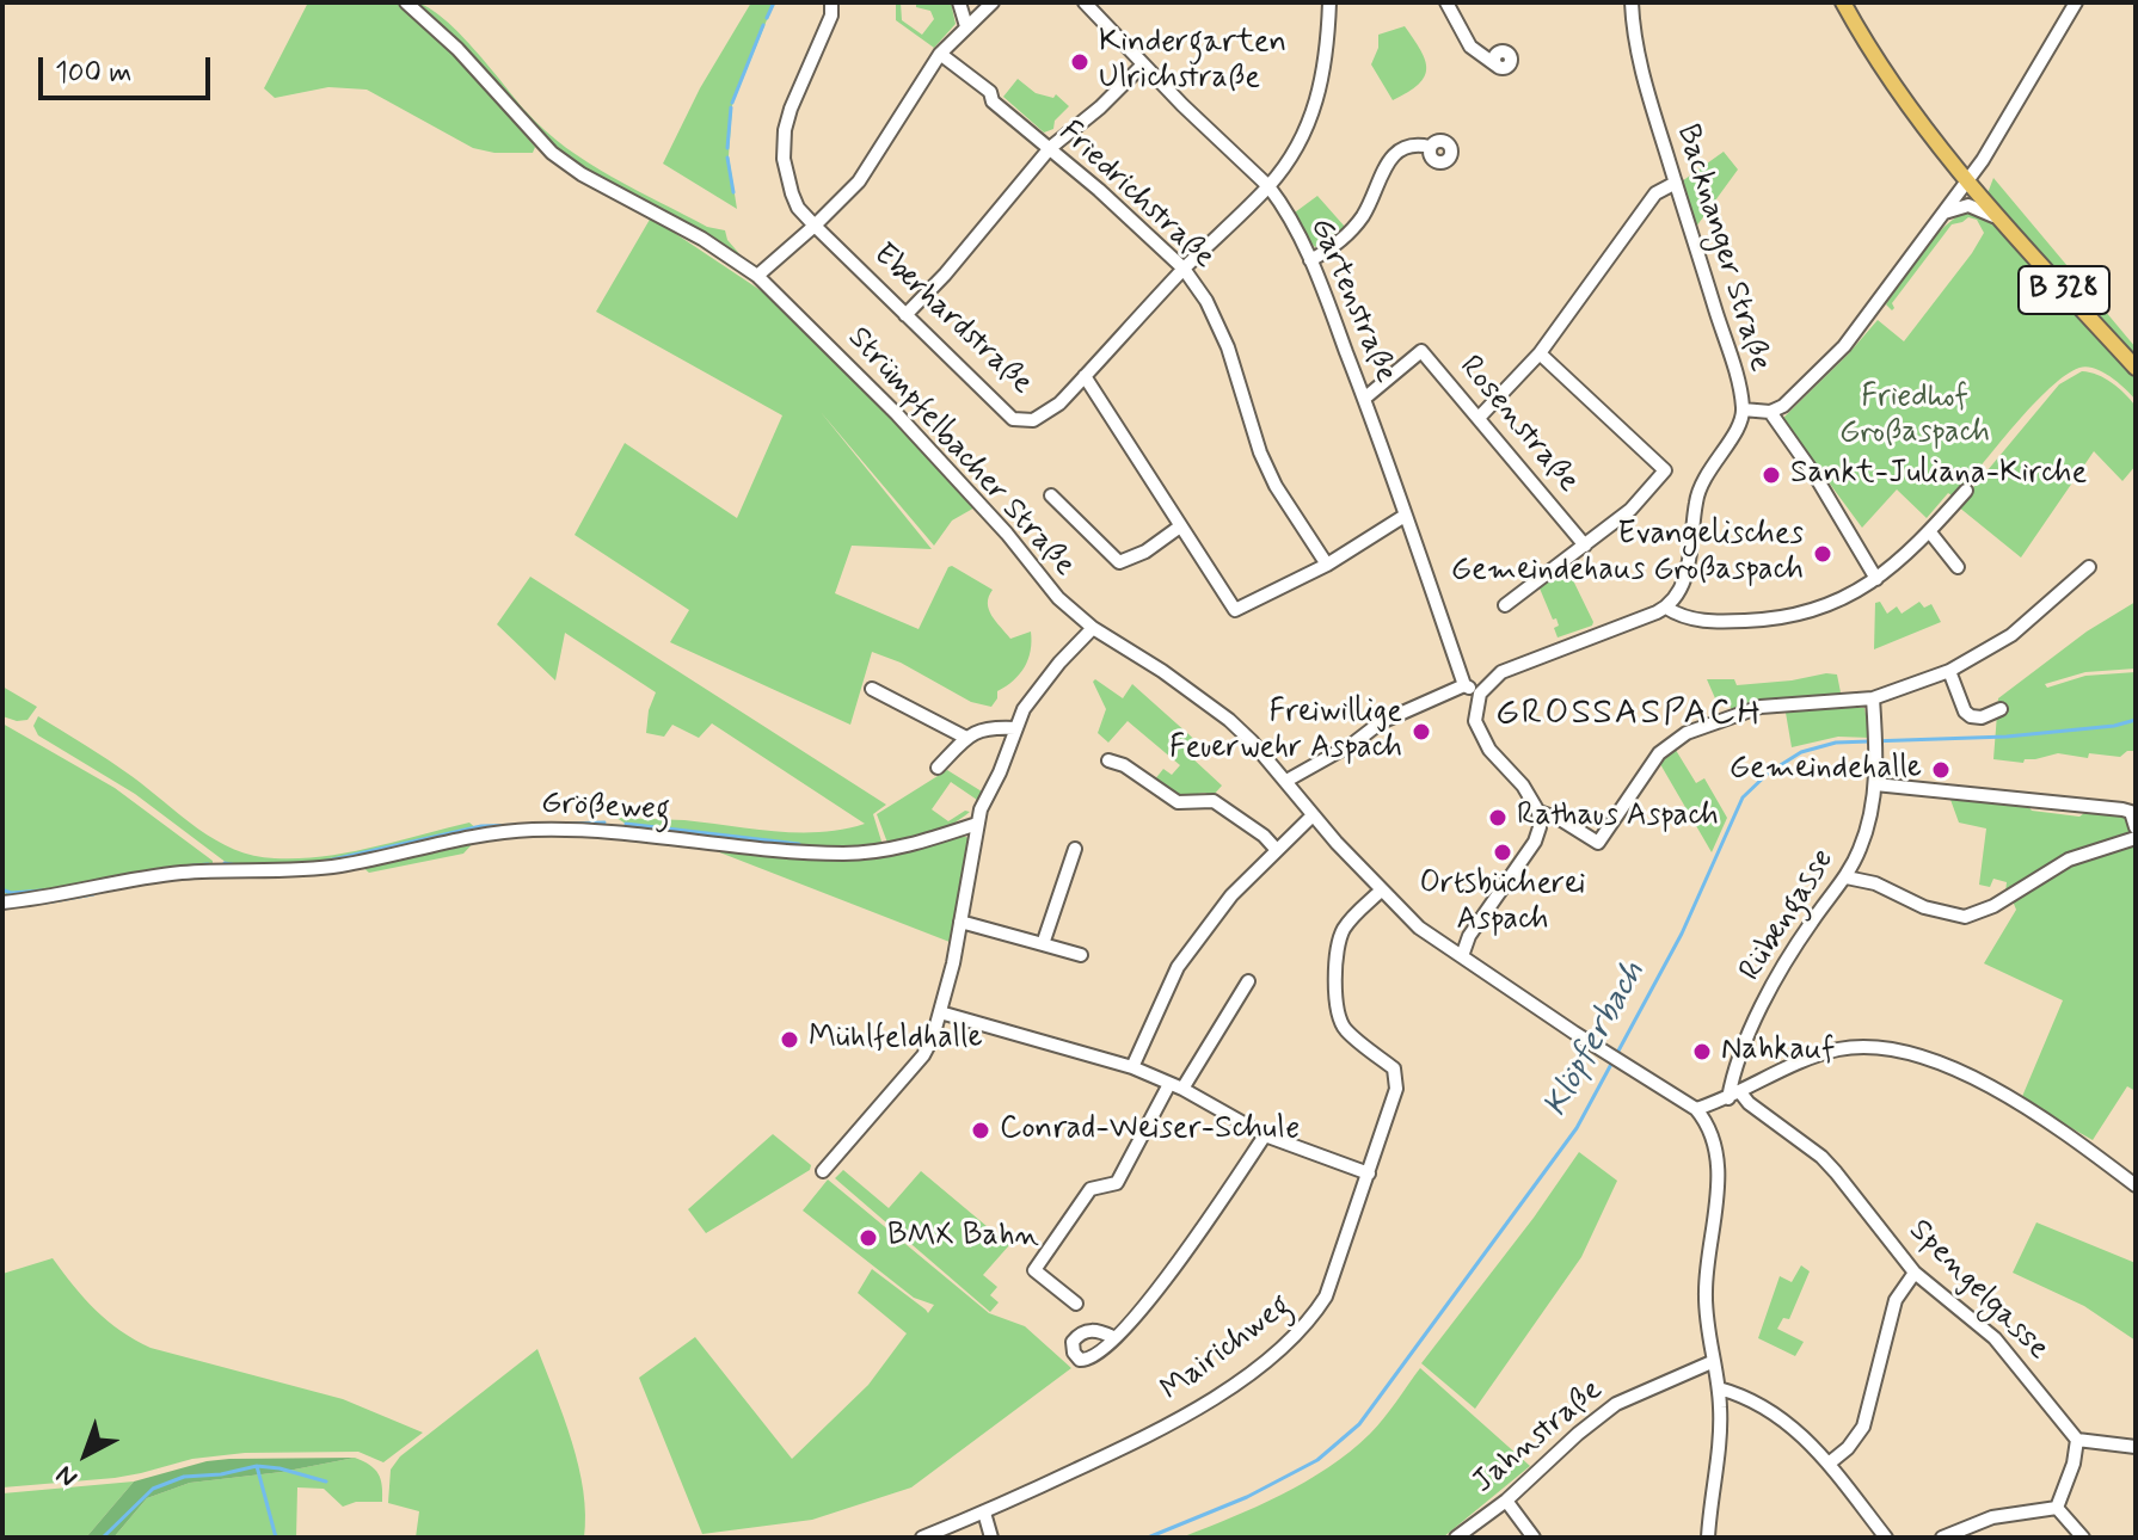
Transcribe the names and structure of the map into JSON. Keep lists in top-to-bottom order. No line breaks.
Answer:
{"streets":{"main road":["B 328"],"street":["Friedrichstraße","Backnanger Straße","Gartenstraße","Eberhardstraße","Rosenstraße","Strümpfelbacher Straße","Größeweg","Rübengasse","Spengelgasse","Mairichweg","Jahnstraße"]},"crossings":[["Friedrichstraße","Eberhardstraße"],["Gartenstraße","Eberhardstraße"],["Gartenstraße","Rosenstraße"],["Strümpfelbacher Straße","Mairichweg"],["Rübengasse","Spengelgasse"]],"districts":["GROSSASPACH"],"water":["Klöpferbach"],"parks":["Friedhof Großaspach"],"places":["Kindergarten Ulrichstraße","Sankt-Juliana-Kirche","Evangelisches Gemeindehaus Großaspach","Freiwillige Feuerwehr Aspach","Gemeindehalle","Rathaus Aspach","Ortsbücherei Aspach","Mühlfeldhalle","Nahkauf","Conrad-Weiser-Schule","BMX Bahn"],"scale_bar":"100 m","north":"bottom left"}
